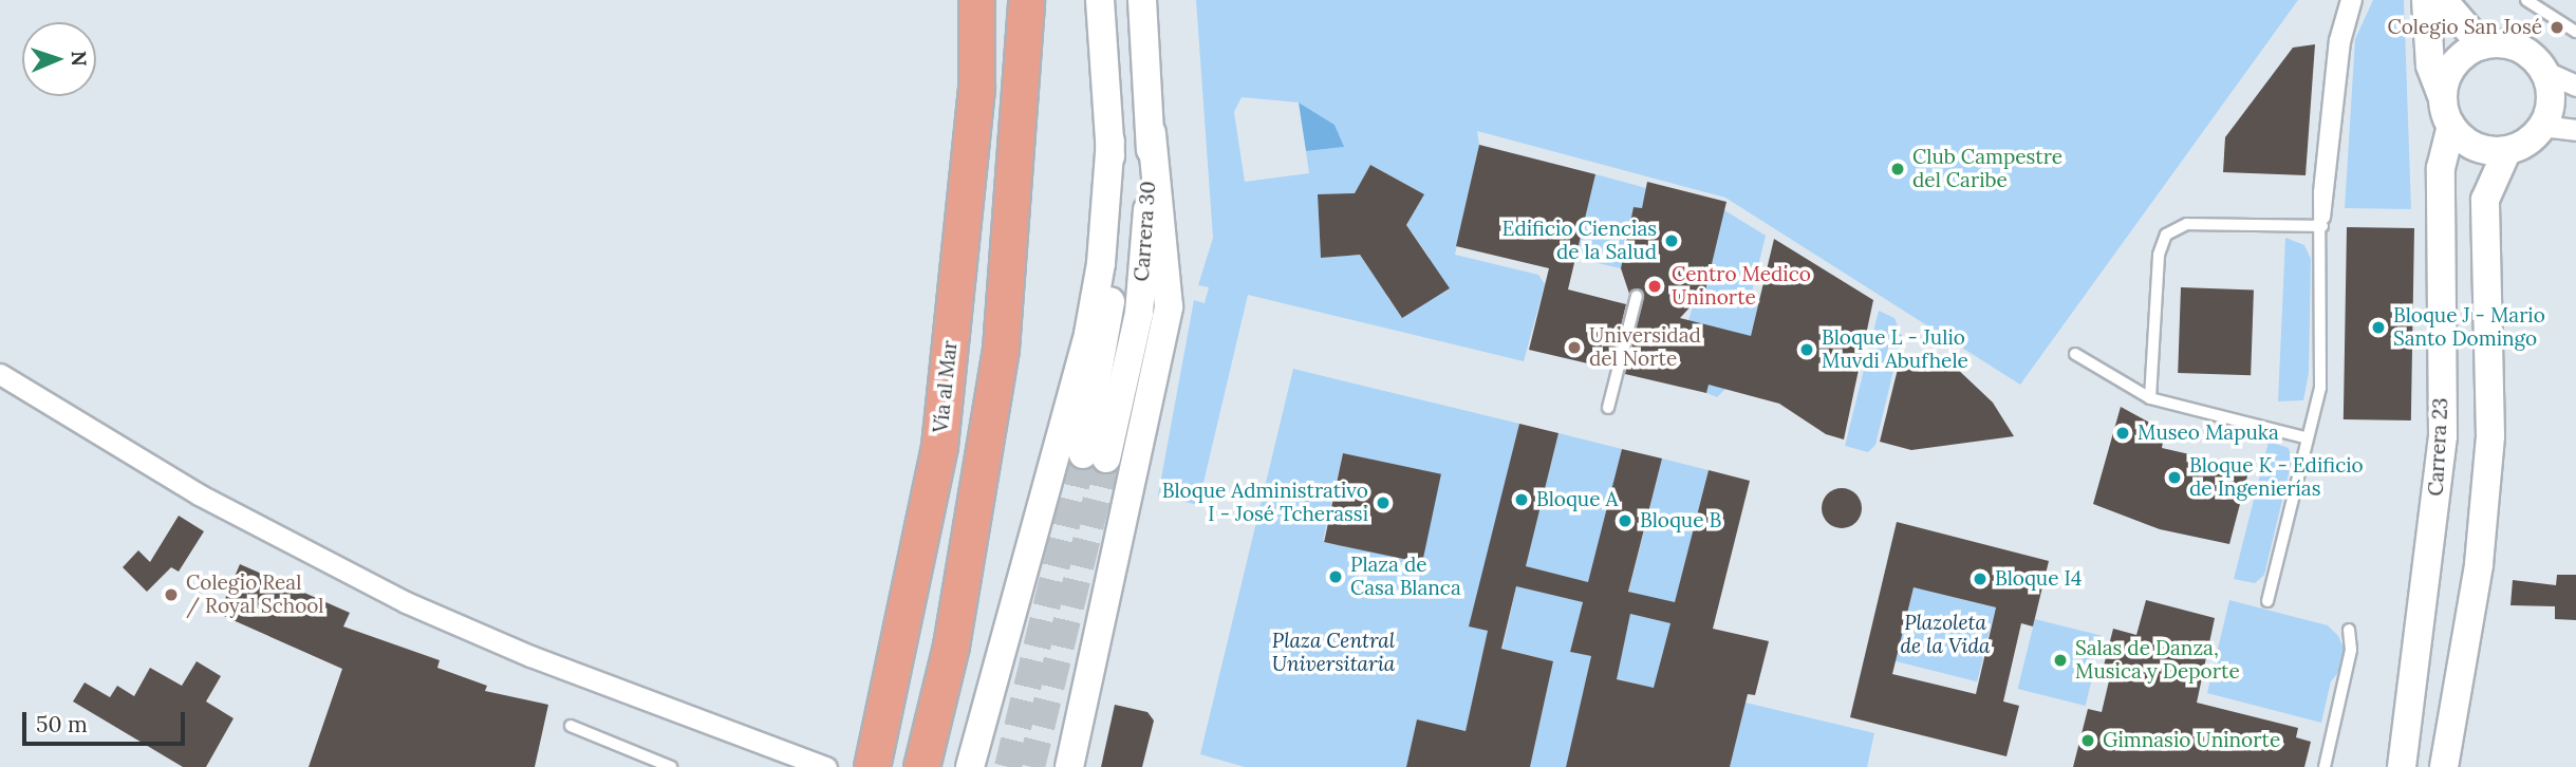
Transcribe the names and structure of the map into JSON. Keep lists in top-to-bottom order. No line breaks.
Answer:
{"streets":{"highway":["Vía al Mar"],"main road":["Carrera 30","Carrera 23"]},"parks":["Plazoleta de la Vida","Plaza Central Universitaria"],"places":["Colegio San José","Club Campestre del Caribe","Edificio Ciencias de la Salud","Centro Medico Uninorte","Bloque J - Mario Santo Domingo","Universidad del Norte","Bloque L - Julio Muvdi Abufhele","Museo Mapuka","Bloque K - Edificio de Ingenierías","Bloque A","Bloque Administrativo I - José Tcherassi","Bloque B","Plaza de Casa Blanca","Bloque I4","Colegio Real / Royal School","Salas de Danza, Musica y Deporte","Gimnasio Uninorte"],"scale_bar":"50 m","north":"right"}
